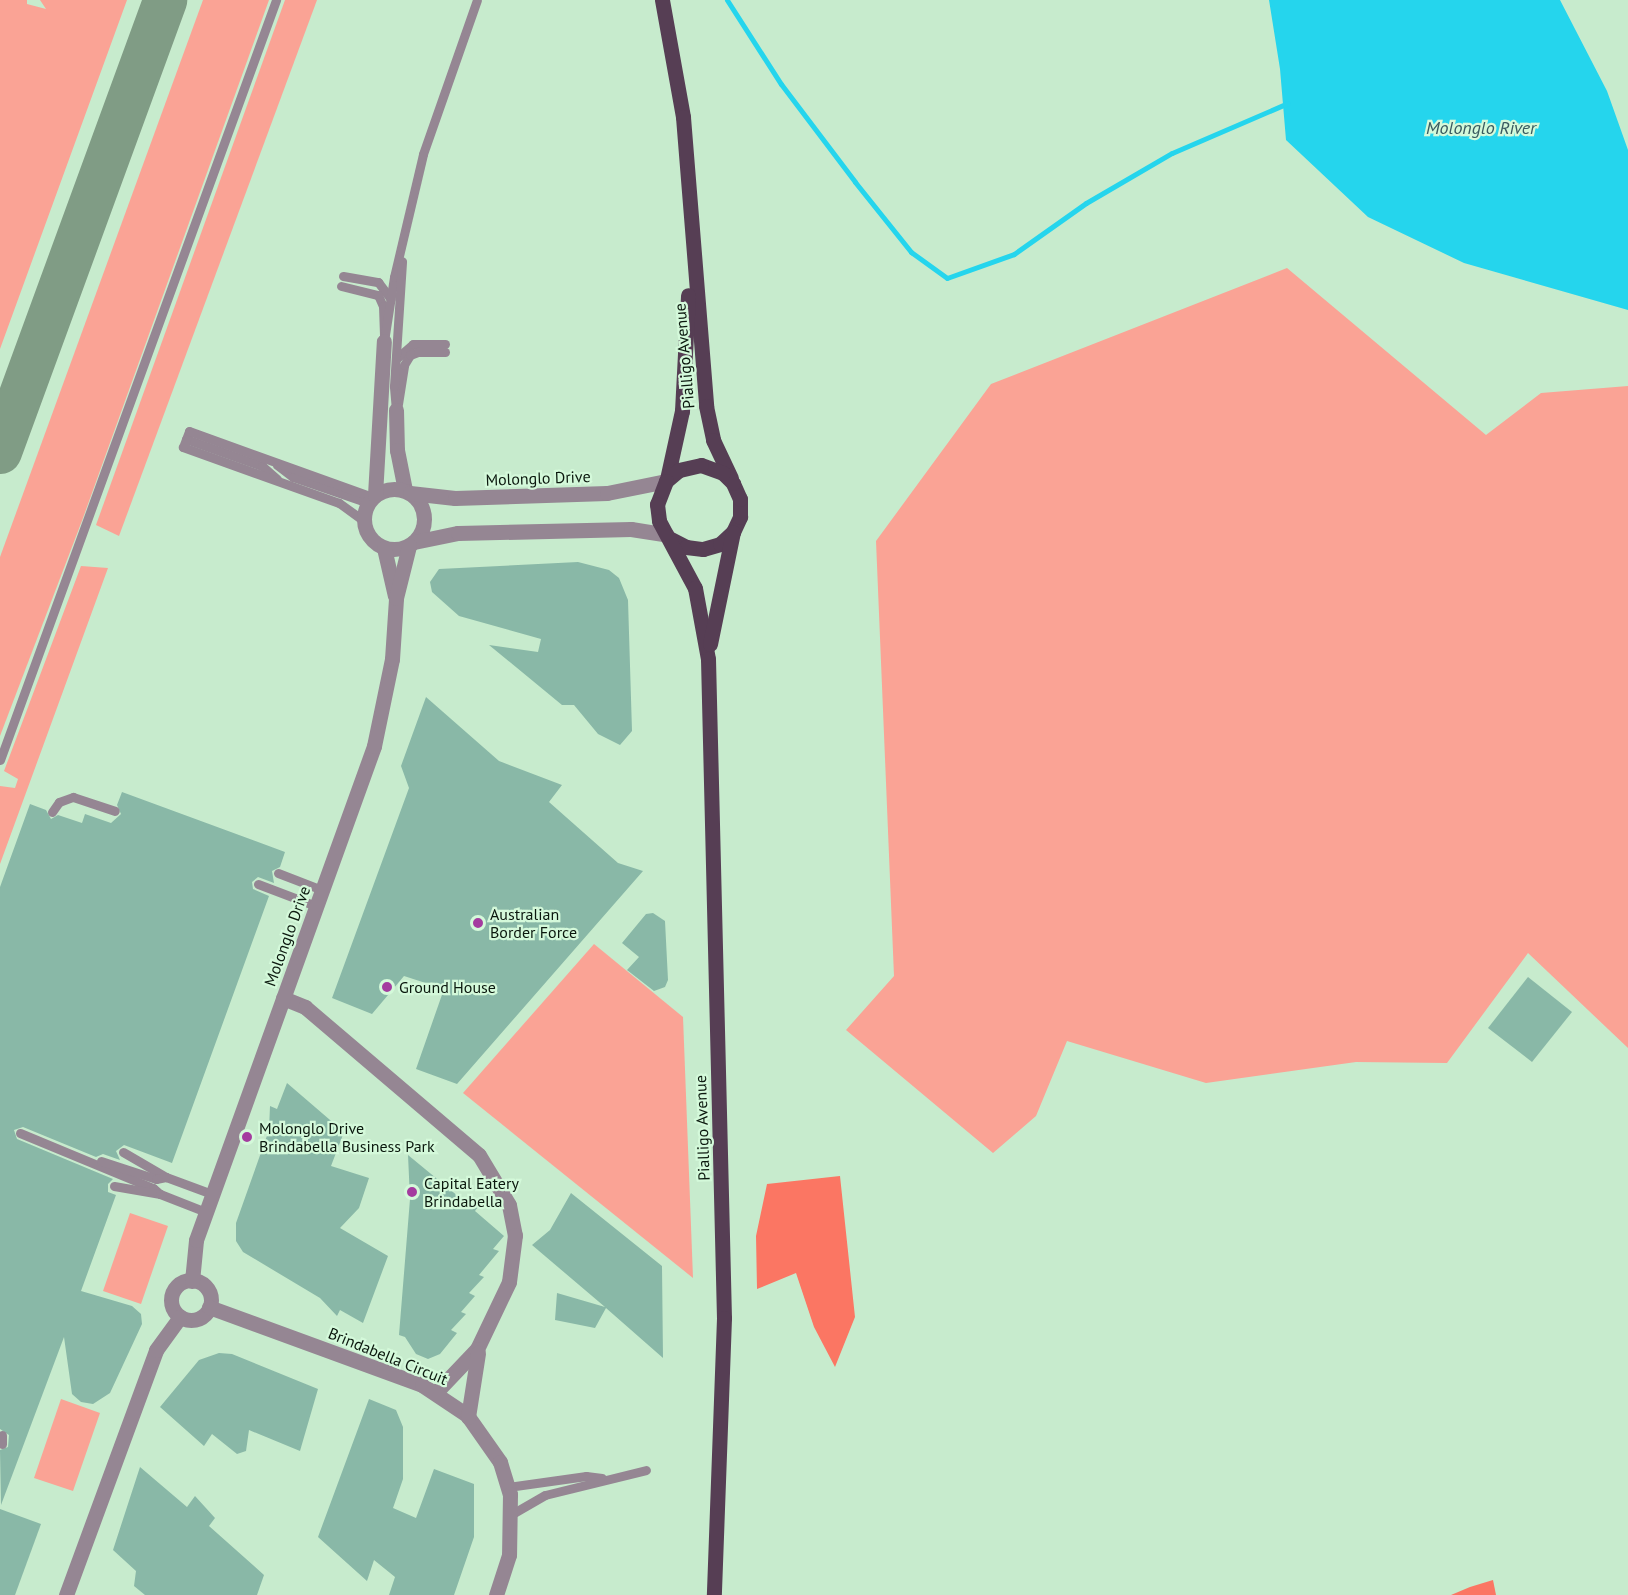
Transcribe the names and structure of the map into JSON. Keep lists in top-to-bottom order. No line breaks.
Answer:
{"streets":{"main road":["Pialligo Avenue"],"street":["Molonglo Drive","Brindabella Circuit"]},"crossings":[["Pialligo Avenue","Molonglo Drive"],["Molonglo Drive","Brindabella Circuit"]],"water":["Molonglo River"],"places":["Australian Border Force","Ground House","Molonglo Drive Brindabella Business Park","Capital Eatery Brindabella"]}
